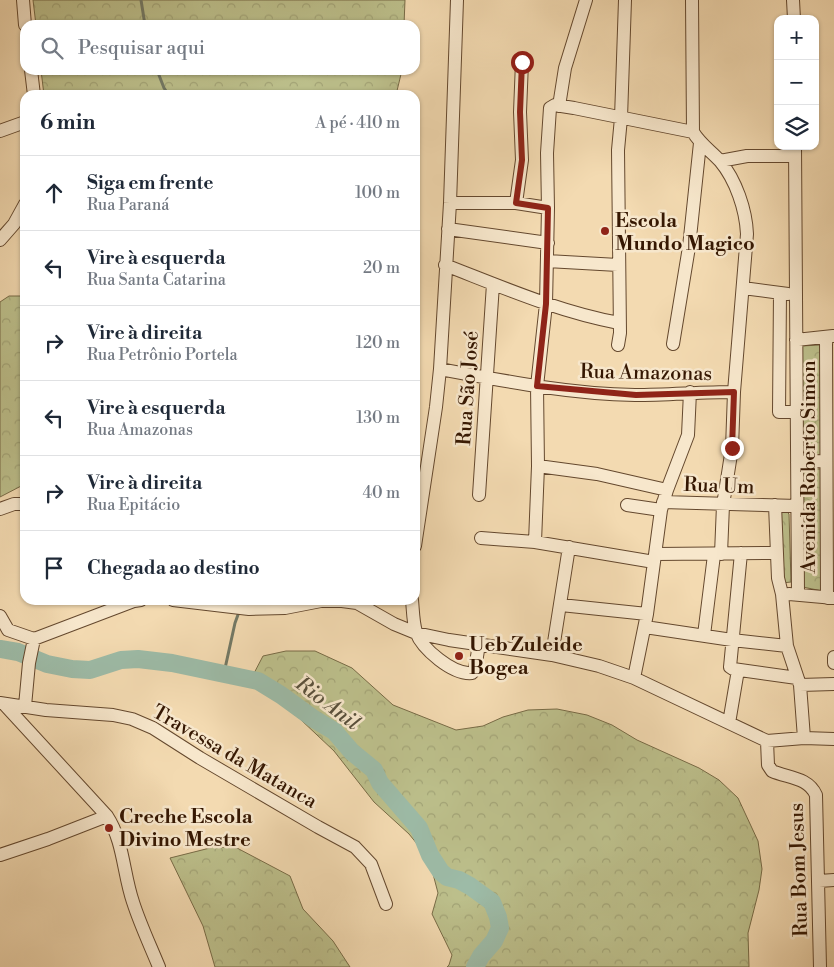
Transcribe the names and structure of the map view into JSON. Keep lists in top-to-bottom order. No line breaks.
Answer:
{"streets":{"street":["Rua Amazonas","Rua São José","Avenida Roberto Simon","Rua Um","Travessa da Matanca","Rua Bom Jesus"]},"crossings":[["Rua Amazonas","Rua São José"]],"water":["Rio Anil"],"places":["Escola Mundo Magico","Ueb Zuleide Bogea","Creche Escola Divino Mestre"],"page":{"map_buttons":["+","−"],"search":"Pesquisar aqui","heading":["6 min","A pé · 410 m"],"list":[["Siga em frente","Rua Paraná","100 m"],["Vire à esquerda","Rua Santa Catarina","20 m"],["Vire à direita","Rua Petrônio Portela","120 m"],["Vire à esquerda","Rua Amazonas","130 m"],["Vire à direita","Rua Epitácio","40 m"],"Chegada ao destino"]}}
